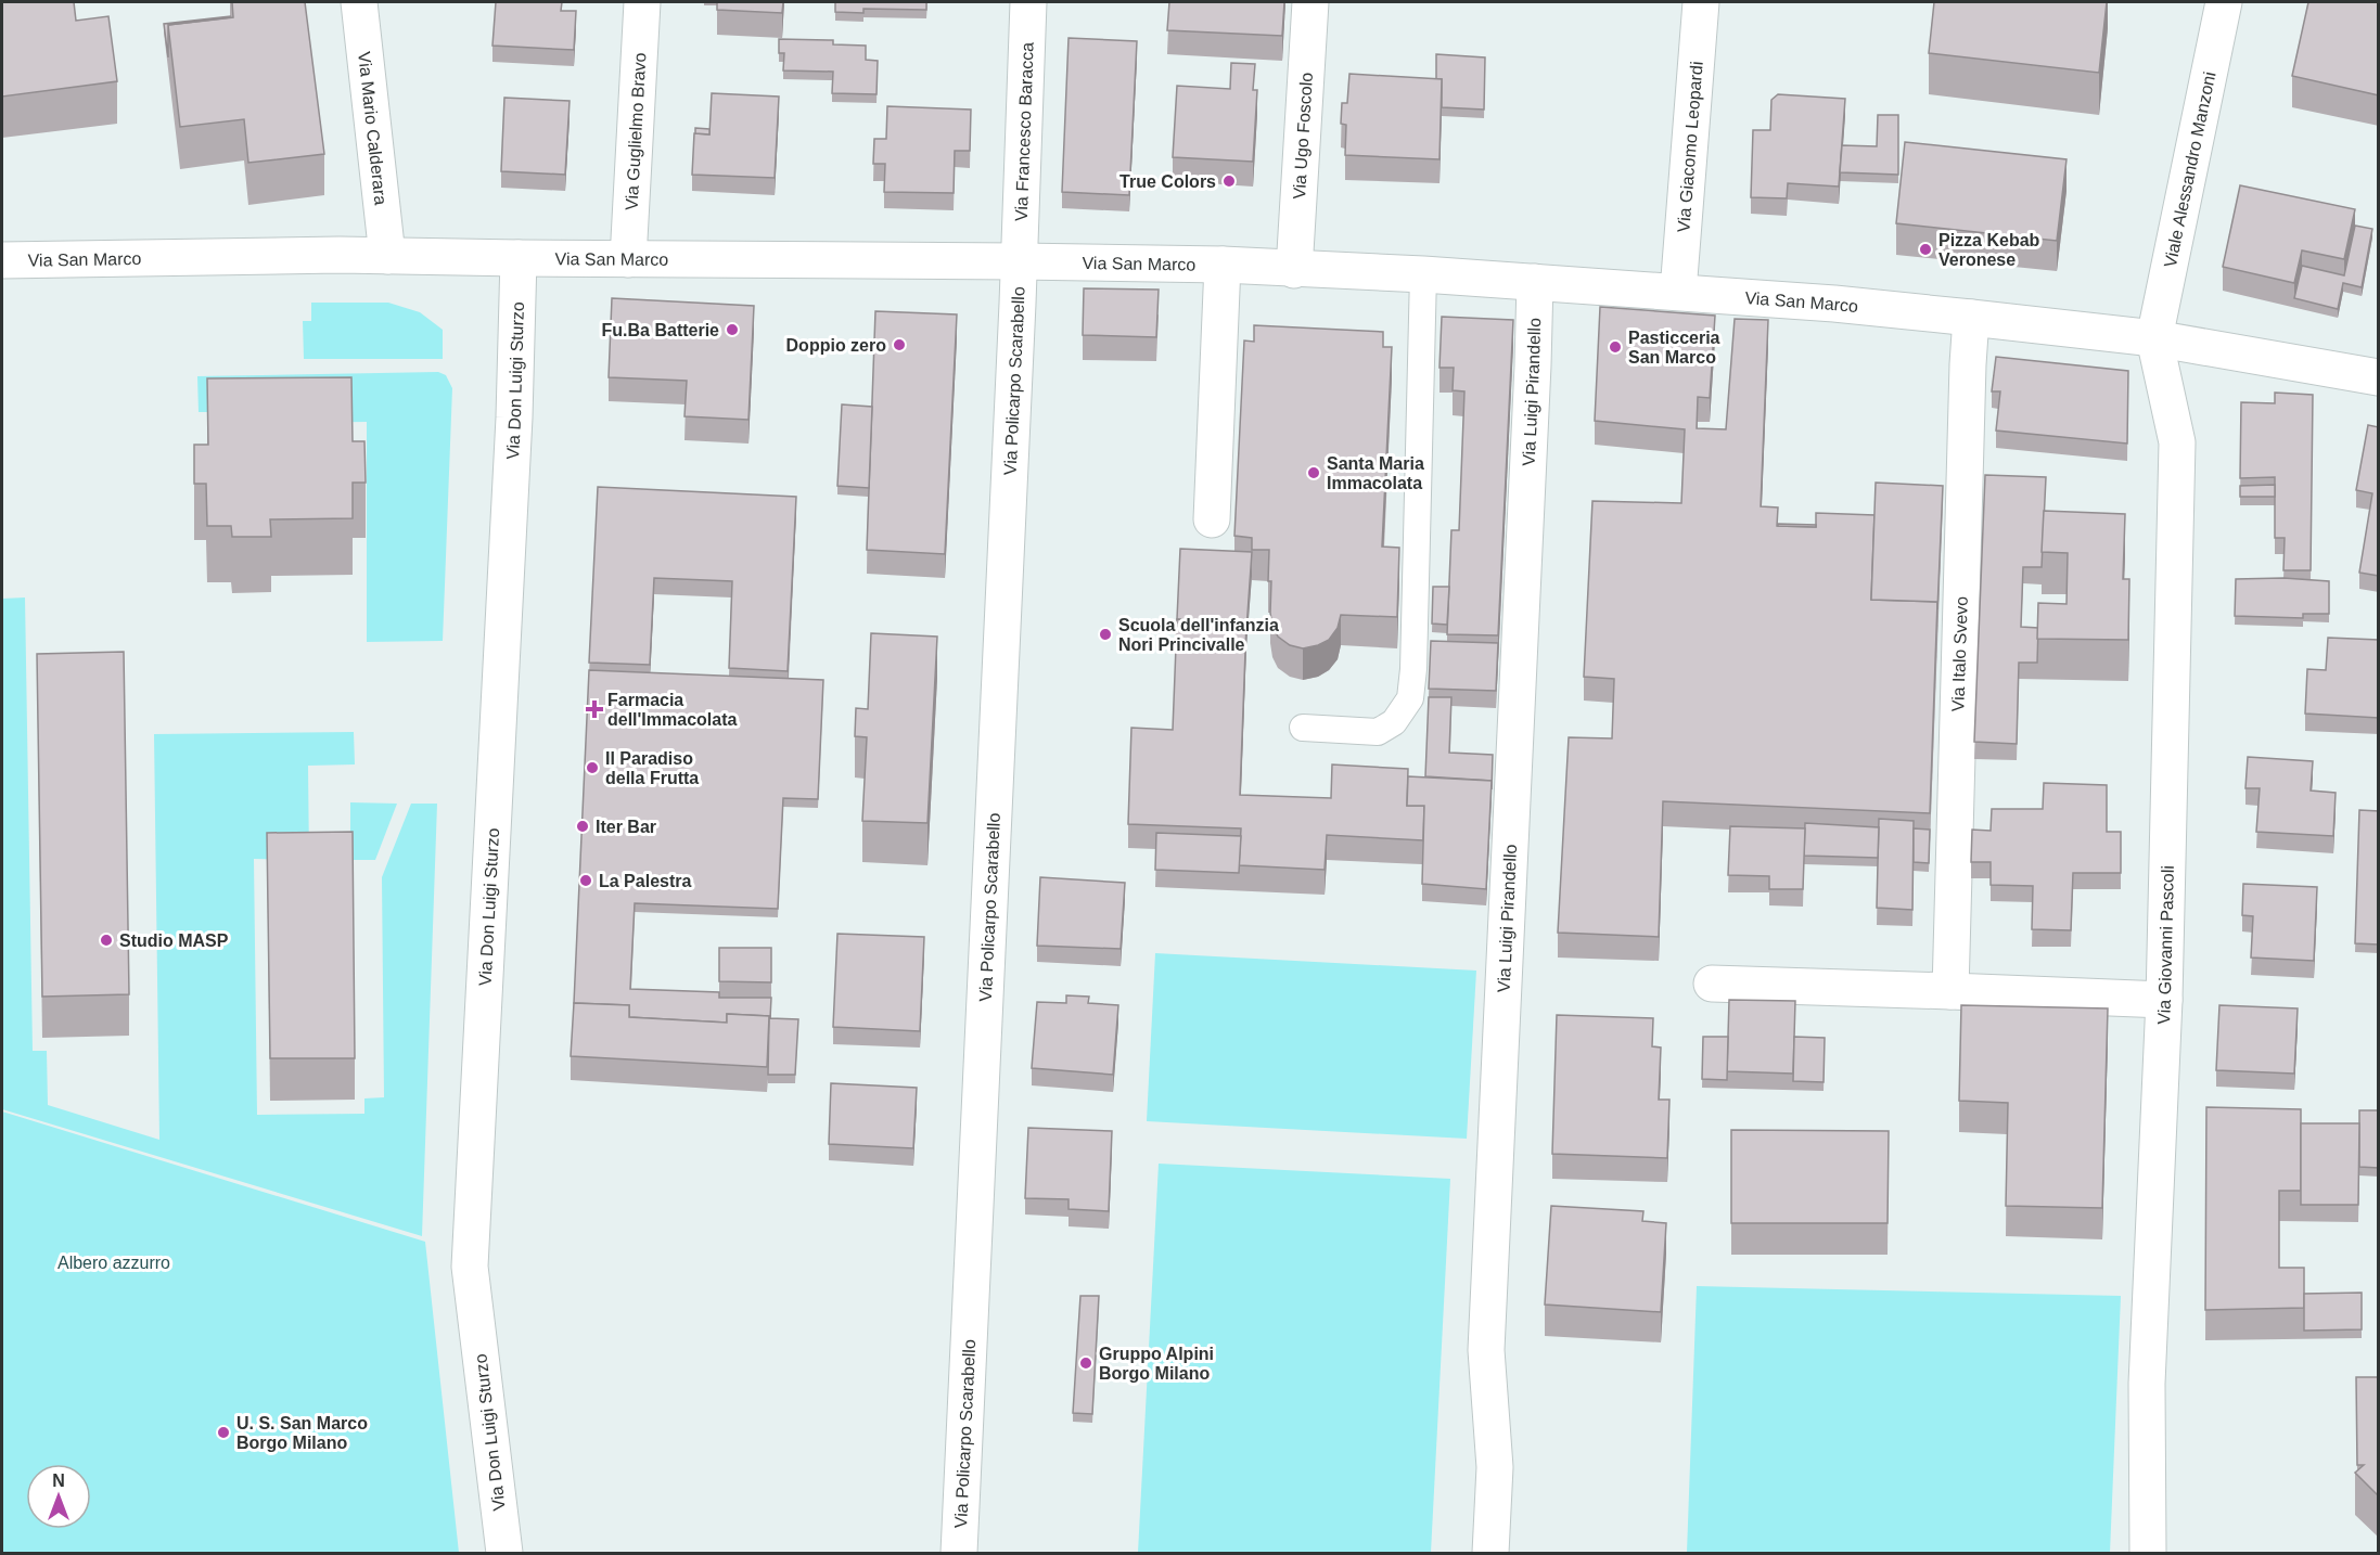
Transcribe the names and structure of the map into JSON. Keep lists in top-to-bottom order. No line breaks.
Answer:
{"streets":{"street":["Via Mario Calderara","Via Guglielmo Bravo","Via Francesco Baracca","Via Ugo Foscolo","Via Giacomo Leopardi","Viale Alessandro Manzoni","Via San Marco","Via Don Luigi Sturzo","Via Policarpo Scarabello","Via Luigi Pirandello","Via Italo Svevo","Via Giovanni Pascoli"]},"crossings":[["Via Mario Calderara","Via San Marco"],["Via Guglielmo Bravo","Via San Marco"],["Via Francesco Baracca","Via San Marco"],["Via Francesco Baracca","Via Policarpo Scarabello"],["Via Ugo Foscolo","Via San Marco"],["Via Giacomo Leopardi","Via San Marco"],["Viale Alessandro Manzoni","Via San Marco"],["Viale Alessandro Manzoni","Via Giovanni Pascoli"],["Via San Marco","Via Don Luigi Sturzo"],["Via San Marco","Via Policarpo Scarabello"],["Via San Marco","Via Luigi Pirandello"],["Via San Marco","Via Italo Svevo"],["Via San Marco","Via Giovanni Pascoli"]],"parks":["Albero azzurro"],"places":{"other":["True Colors","Pizza Kebab Veronese","Fu.Ba Batterie","Doppio zero","Pasticceria San Marco","Santa Maria Immacolata","Scuola dell'infanzia Nori Princivalle","Il Paradiso della Frutta","Iter Bar","La Palestra","Studio MASP","Gruppo Alpini Borgo Milano","U. S. San Marco Borgo Milano"],"health":["Farmacia dell'Immacolata"]},"north":"top"}
